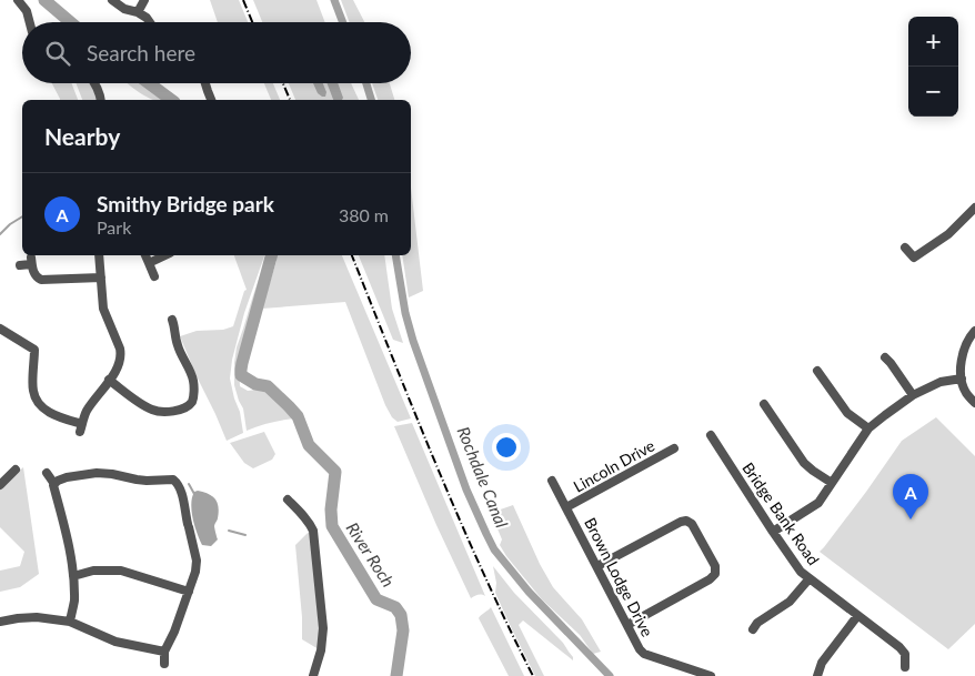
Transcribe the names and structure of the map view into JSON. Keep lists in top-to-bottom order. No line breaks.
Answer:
{"streets":{"street":["Lincoln Drive","Bridge Bank Road","Brown Lodge Drive"]},"crossings":[["Lincoln Drive","Brown Lodge Drive"]],"water":["Rochdale Canal","River Roch"],"page":{"map_buttons":["+","−"],"search":"Search here","heading":"Nearby","list":[{"mark":"A","name":"Smithy Bridge park","note":"Park","value":"380 m"}],"pins":"A"}}
